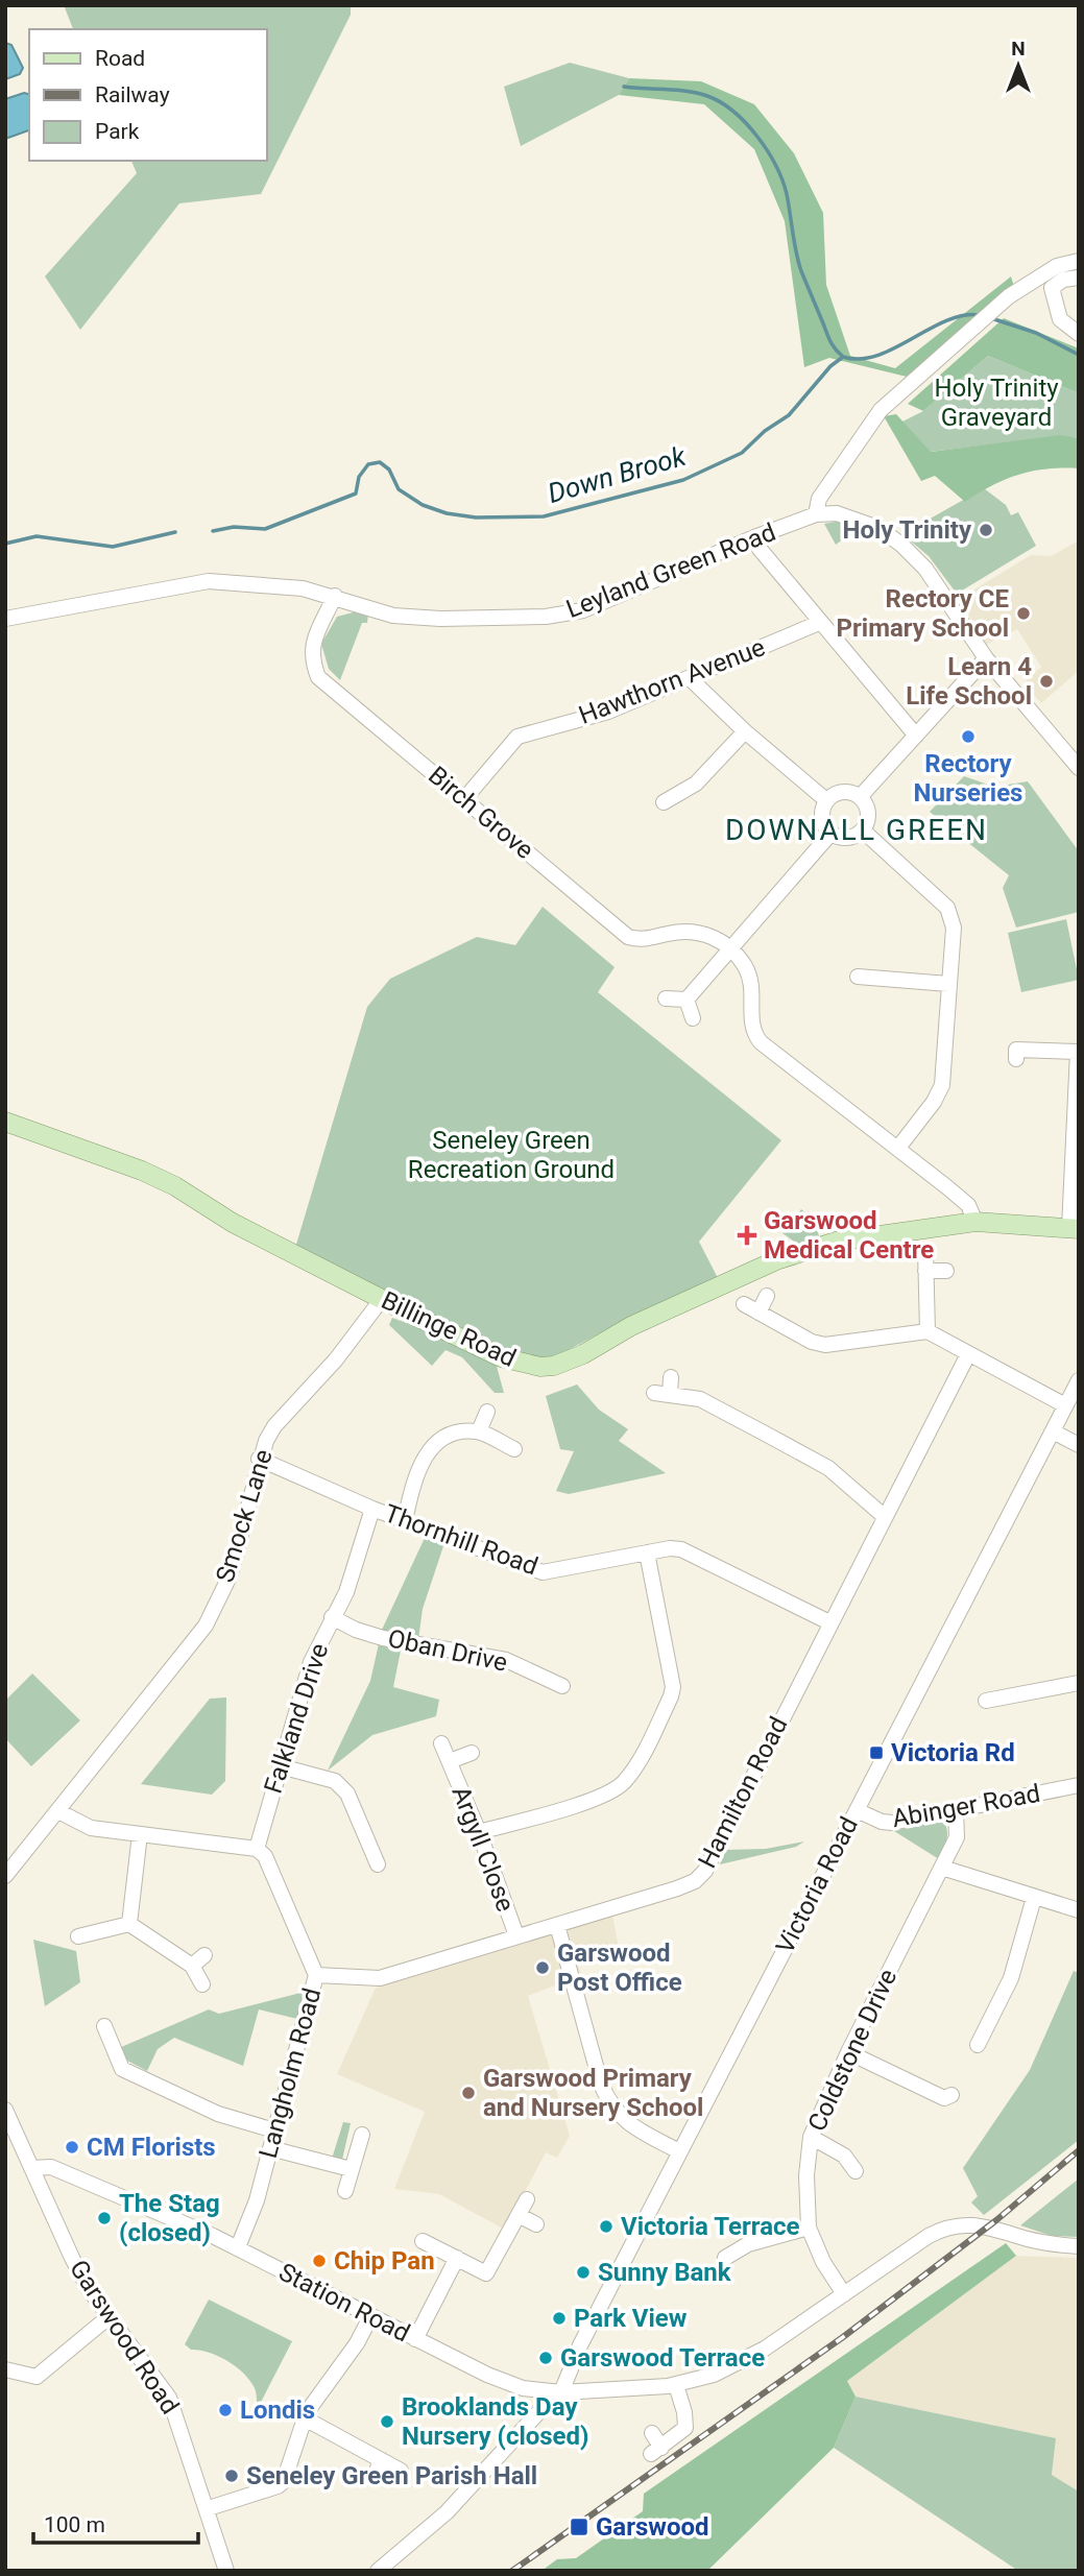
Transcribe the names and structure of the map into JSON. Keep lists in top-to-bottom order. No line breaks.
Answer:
{"streets":{"main road":["Billinge Road"],"street":["Leyland Green Road","Hawthorn Avenue","Birch Grove","Smock Lane","Thornhill Road","Oban Drive","Falkland Drive","Hamilton Road","Abinger Road","Argyll Close","Victoria Road","Coldstone Drive","Langholm Road","Station Road","Garswood Road"]},"crossings":[["Leyland Green Road","Birch Grove"],["Hawthorn Avenue","Birch Grove"],["Billinge Road","Smock Lane"],["Smock Lane","Thornhill Road"],["Thornhill Road","Falkland Drive"],["Thornhill Road","Hamilton Road"],["Oban Drive","Falkland Drive"],["Falkland Drive","Langholm Road"],["Hamilton Road","Argyll Close"],["Hamilton Road","Langholm Road"],["Abinger Road","Victoria Road"],["Abinger Road","Coldstone Drive"],["Victoria Road","Station Road"],["Coldstone Drive","Station Road"],["Langholm Road","Station Road"],["Station Road","Garswood Road"]],"districts":["DOWNALL GREEN"],"water":["Down Brook"],"parks":["Holy Trinity Graveyard","Seneley Green Recreation Ground"],"places":{"other":["Holy Trinity","Rectory CE Primary School","Learn 4 Life School","Rectory Nurseries","Garswood Post Office","Garswood Primary and Nursery School","CM Florists","The Stag (closed)","Victoria Terrace","Chip Pan","Sunny Bank","Park View","Garswood Terrace","Londis","Brooklands Day Nursery (closed)","Seneley Green Parish Hall"],"health":["Garswood Medical Centre"],"transit":["Victoria Rd","Garswood"]},"legend":["Road","Railway","Park"],"scale_bar":"100 m","north":"top"}
